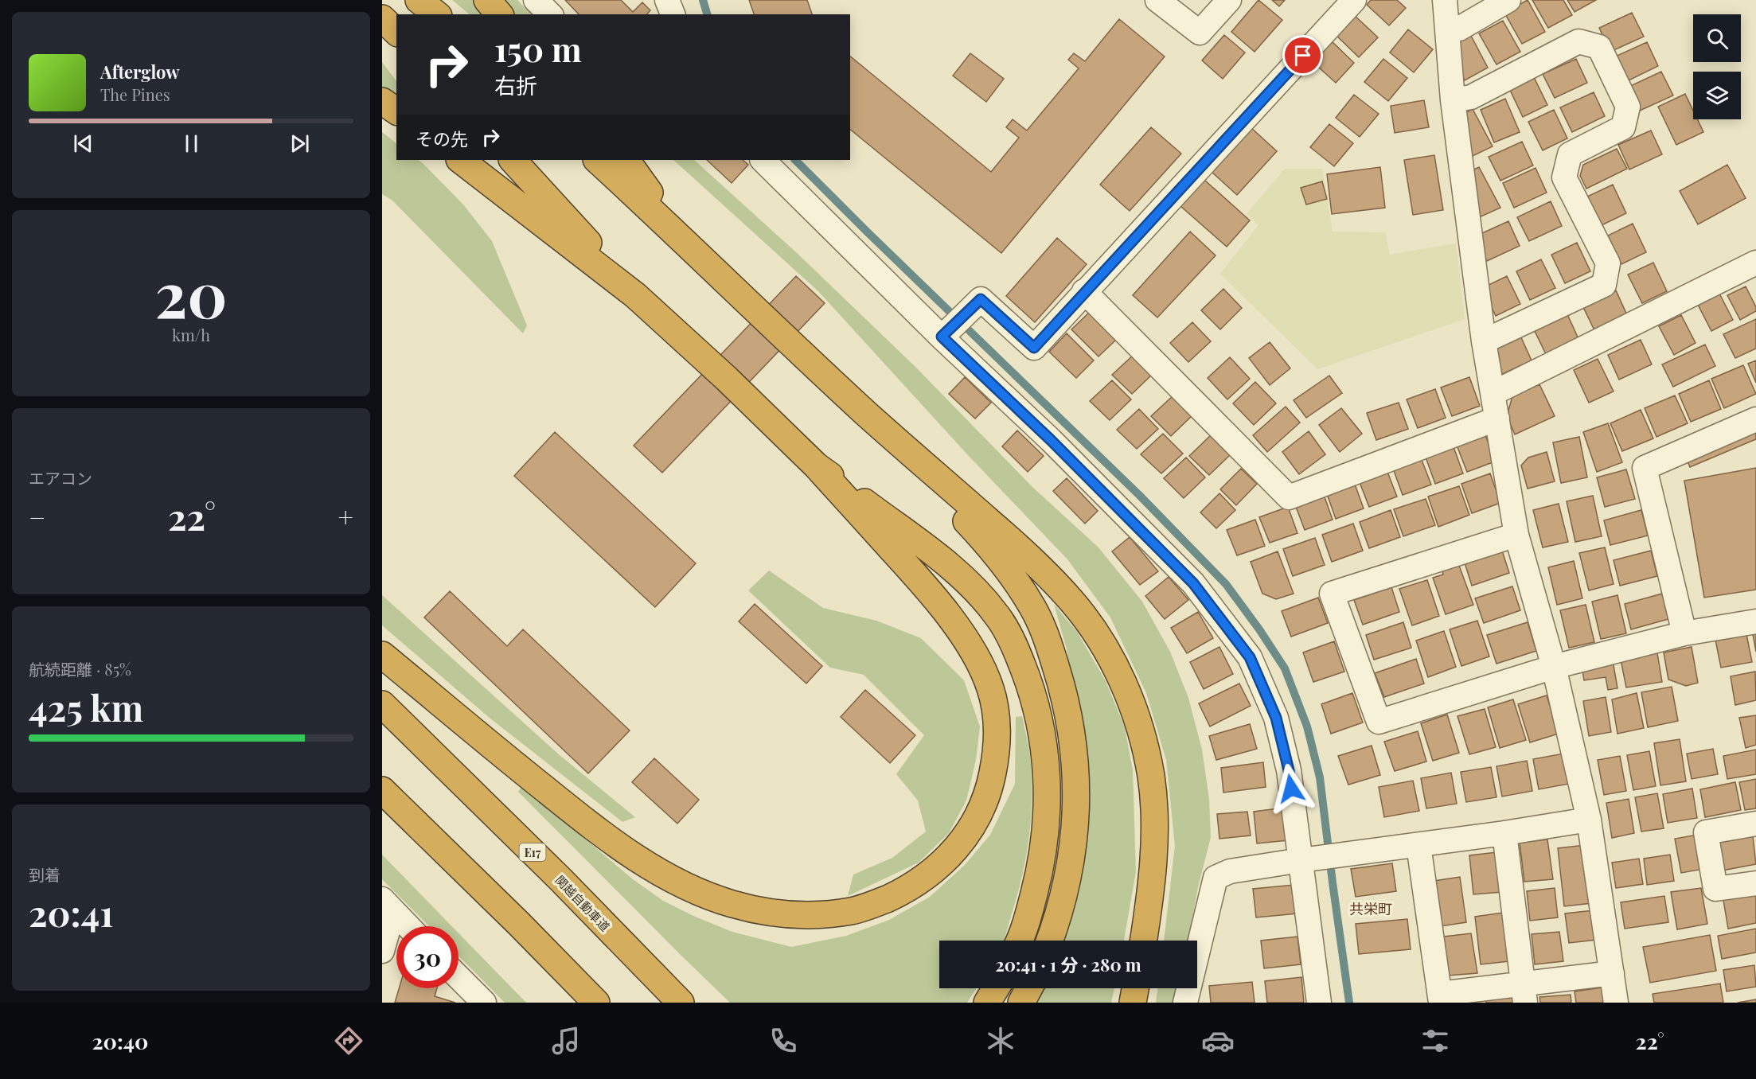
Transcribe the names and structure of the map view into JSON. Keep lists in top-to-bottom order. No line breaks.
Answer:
{"streets":{"highway":["E17","関越自動車道"]},"districts":["共栄町"],"page":{"turn":["150 m","右折"],"song":["Afterglow","The Pines"],"then":"その先","tile":[["20","km/h"],"エアコン",["航続距離 · 85%","425 km"],["到着","20:41"]],"heat":["−","22°","+"],"limit":"30","trip":"20:41 · 1 分 · 280 m","tabs":["20:40","22°"]}}
